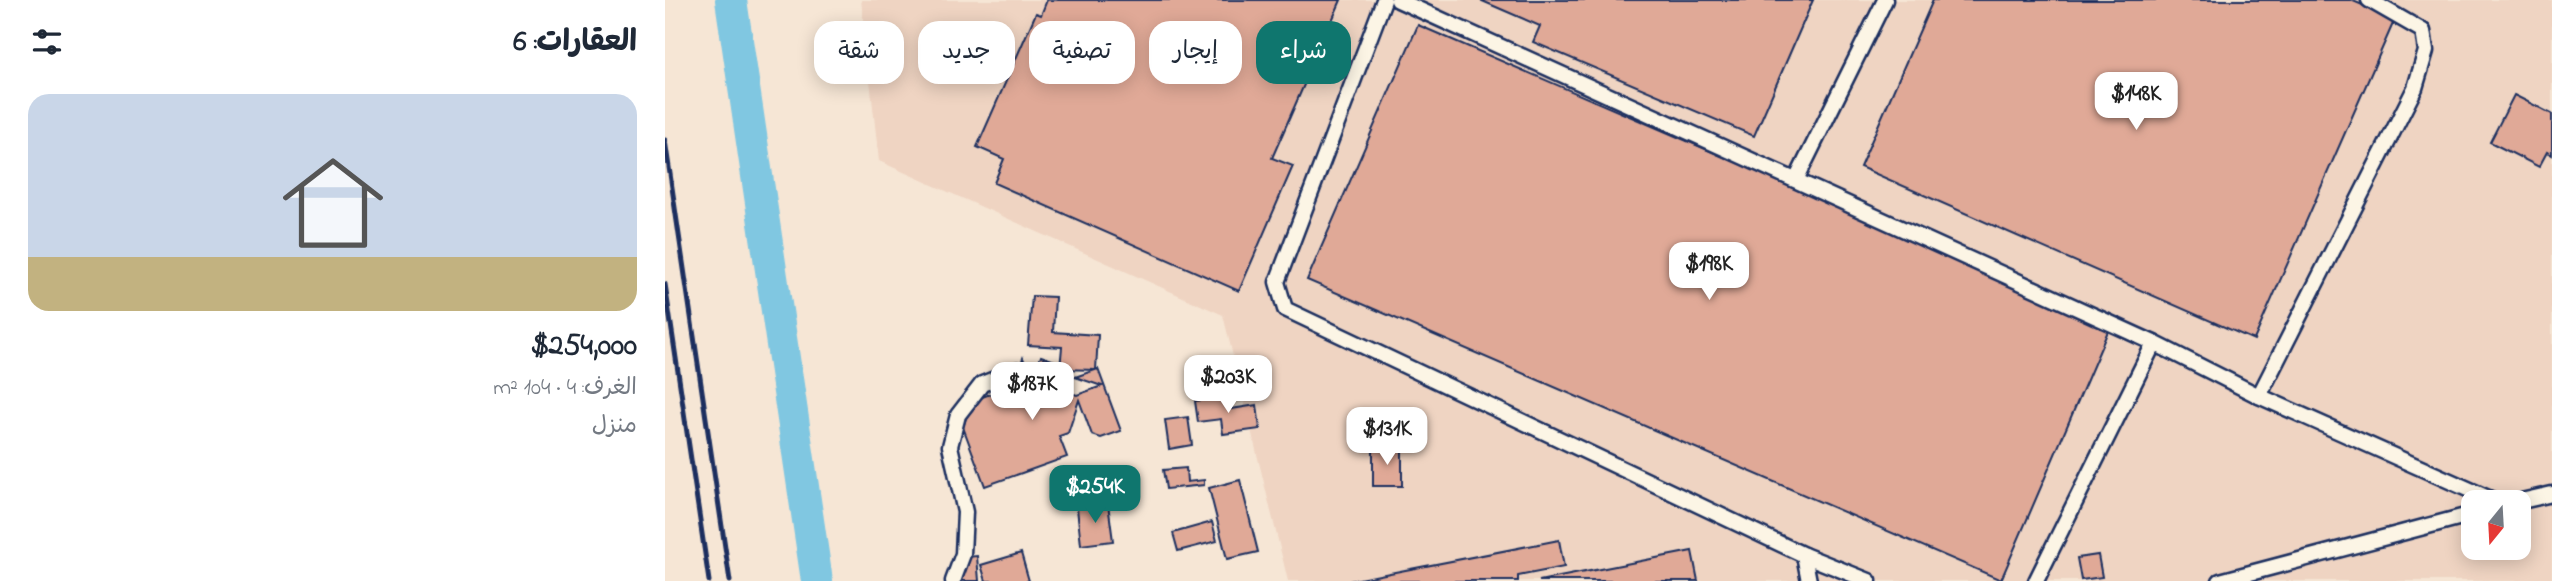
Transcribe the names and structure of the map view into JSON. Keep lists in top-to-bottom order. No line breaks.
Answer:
{"north":"bottom","page":{"heading":"العقارات: 6","chip":["شراء","إيجار","تصفية","جديد","شقة"],"price":["$148K","$198K","$203K","$187K","$131K","$254K"],"list":[{"name":"$254,000","note":"الغرف: 4 · 104 m² · منزل"}]}}
